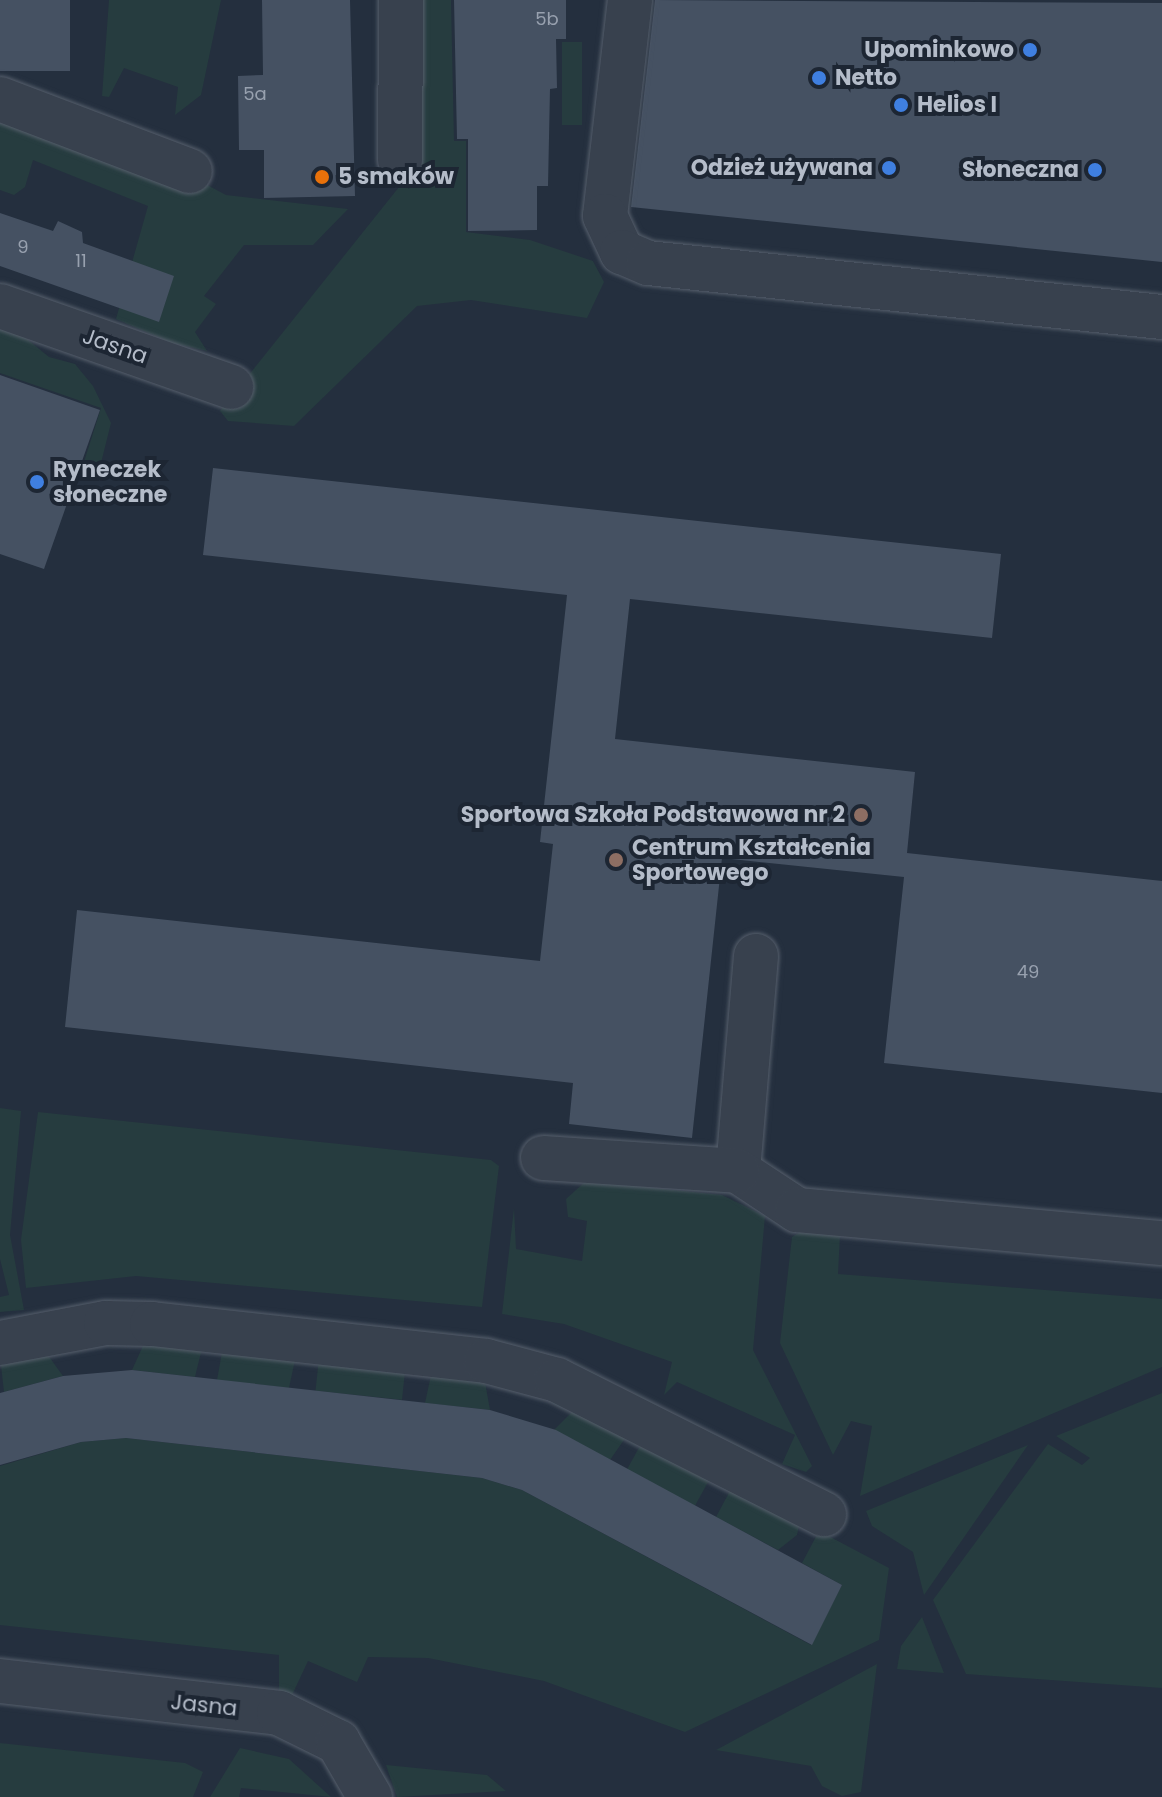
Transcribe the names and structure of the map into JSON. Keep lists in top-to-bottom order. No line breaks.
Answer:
{"streets":{"street":["Jasna"]},"places":["Upominkowo","Netto","Helios I","Odzież używana","Słoneczna","5 smaków","Ryneczek słoneczne","Sportowa Szkoła Podstawowa nr 2","Centrum Kształcenia Sportowego"],"house_numbers":["5b","5a","9","11","49"]}
